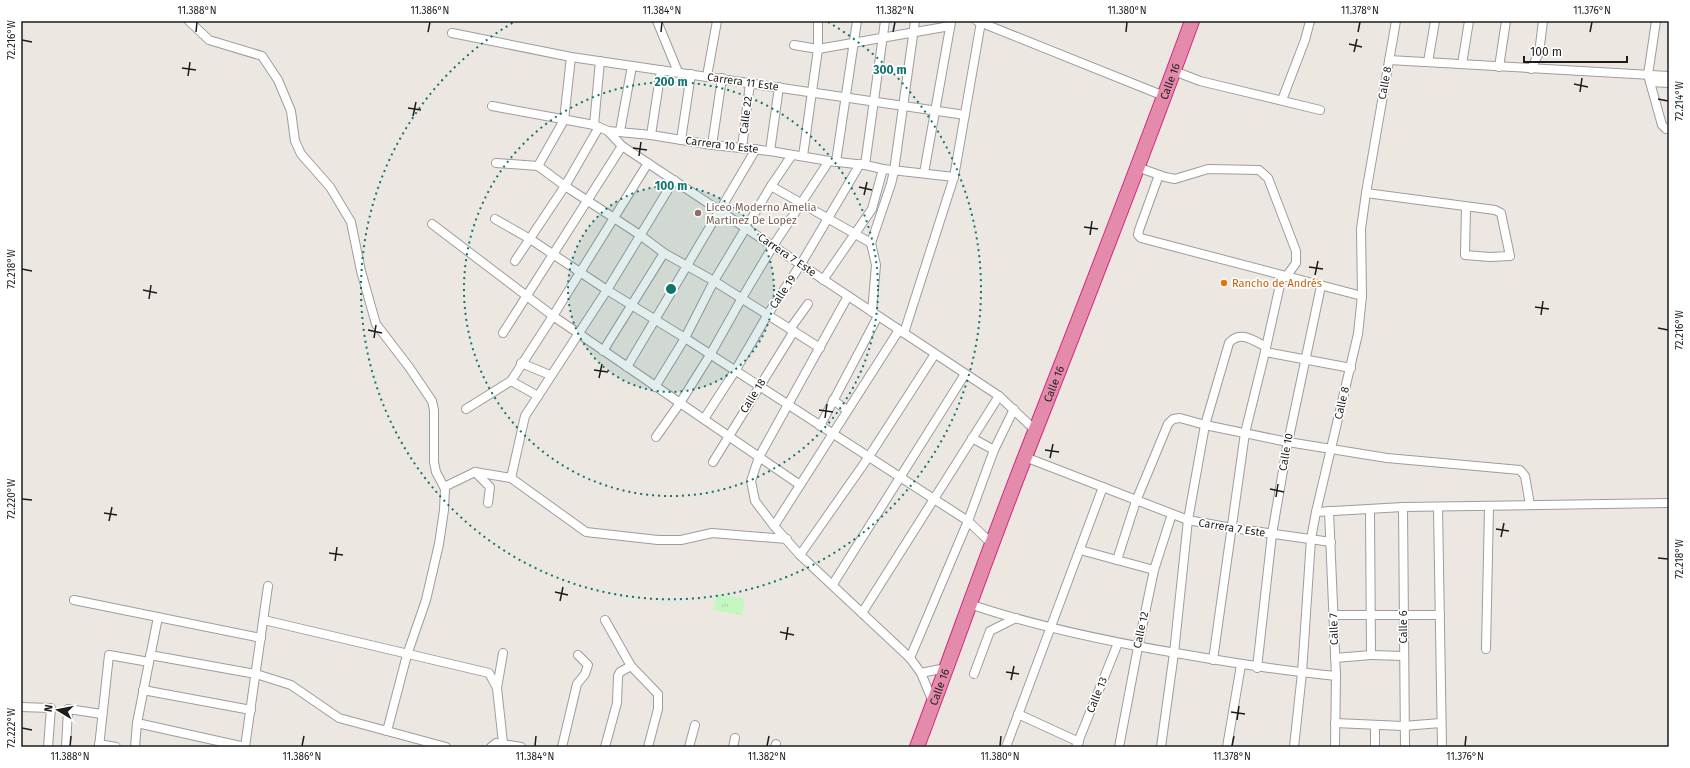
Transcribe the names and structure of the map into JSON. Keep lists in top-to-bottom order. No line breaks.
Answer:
{"streets":{"highway":["Calle 16"],"street":["Carrera 11 Este","Calle 8","Calle 22","Carrera 10 Este","Carrera 7 Este","Calle 19","Calle 18","Calle 10","Calle 6","Calle 7","Calle 12","Calle 13"]},"crossings":[["Calle 16","Carrera 7 Este"],["Carrera 11 Este","Calle 22"],["Carrera 11 Este","Calle 19"],["Calle 8","Carrera 7 Este"],["Calle 22","Carrera 10 Este"],["Carrera 10 Este","Carrera 7 Este"],["Carrera 10 Este","Calle 19"],["Carrera 7 Este","Calle 19"],["Carrera 7 Este","Calle 10"],["Carrera 7 Este","Calle 7"],["Carrera 7 Este","Calle 12"]],"places":["Liceo Moderno Amelia Martinez De Lopez","Rancho de Andrés"],"scale_bar":"100 m","north":"left","coordinates":["11.388°N","11.386°N","11.384°N","11.382°N","11.380°N","11.378°N","11.376°N","72.216°W","72.214°W","72.218°W","72.220°W","72.222°W"],"rings":["300 m","200 m","100 m"]}
